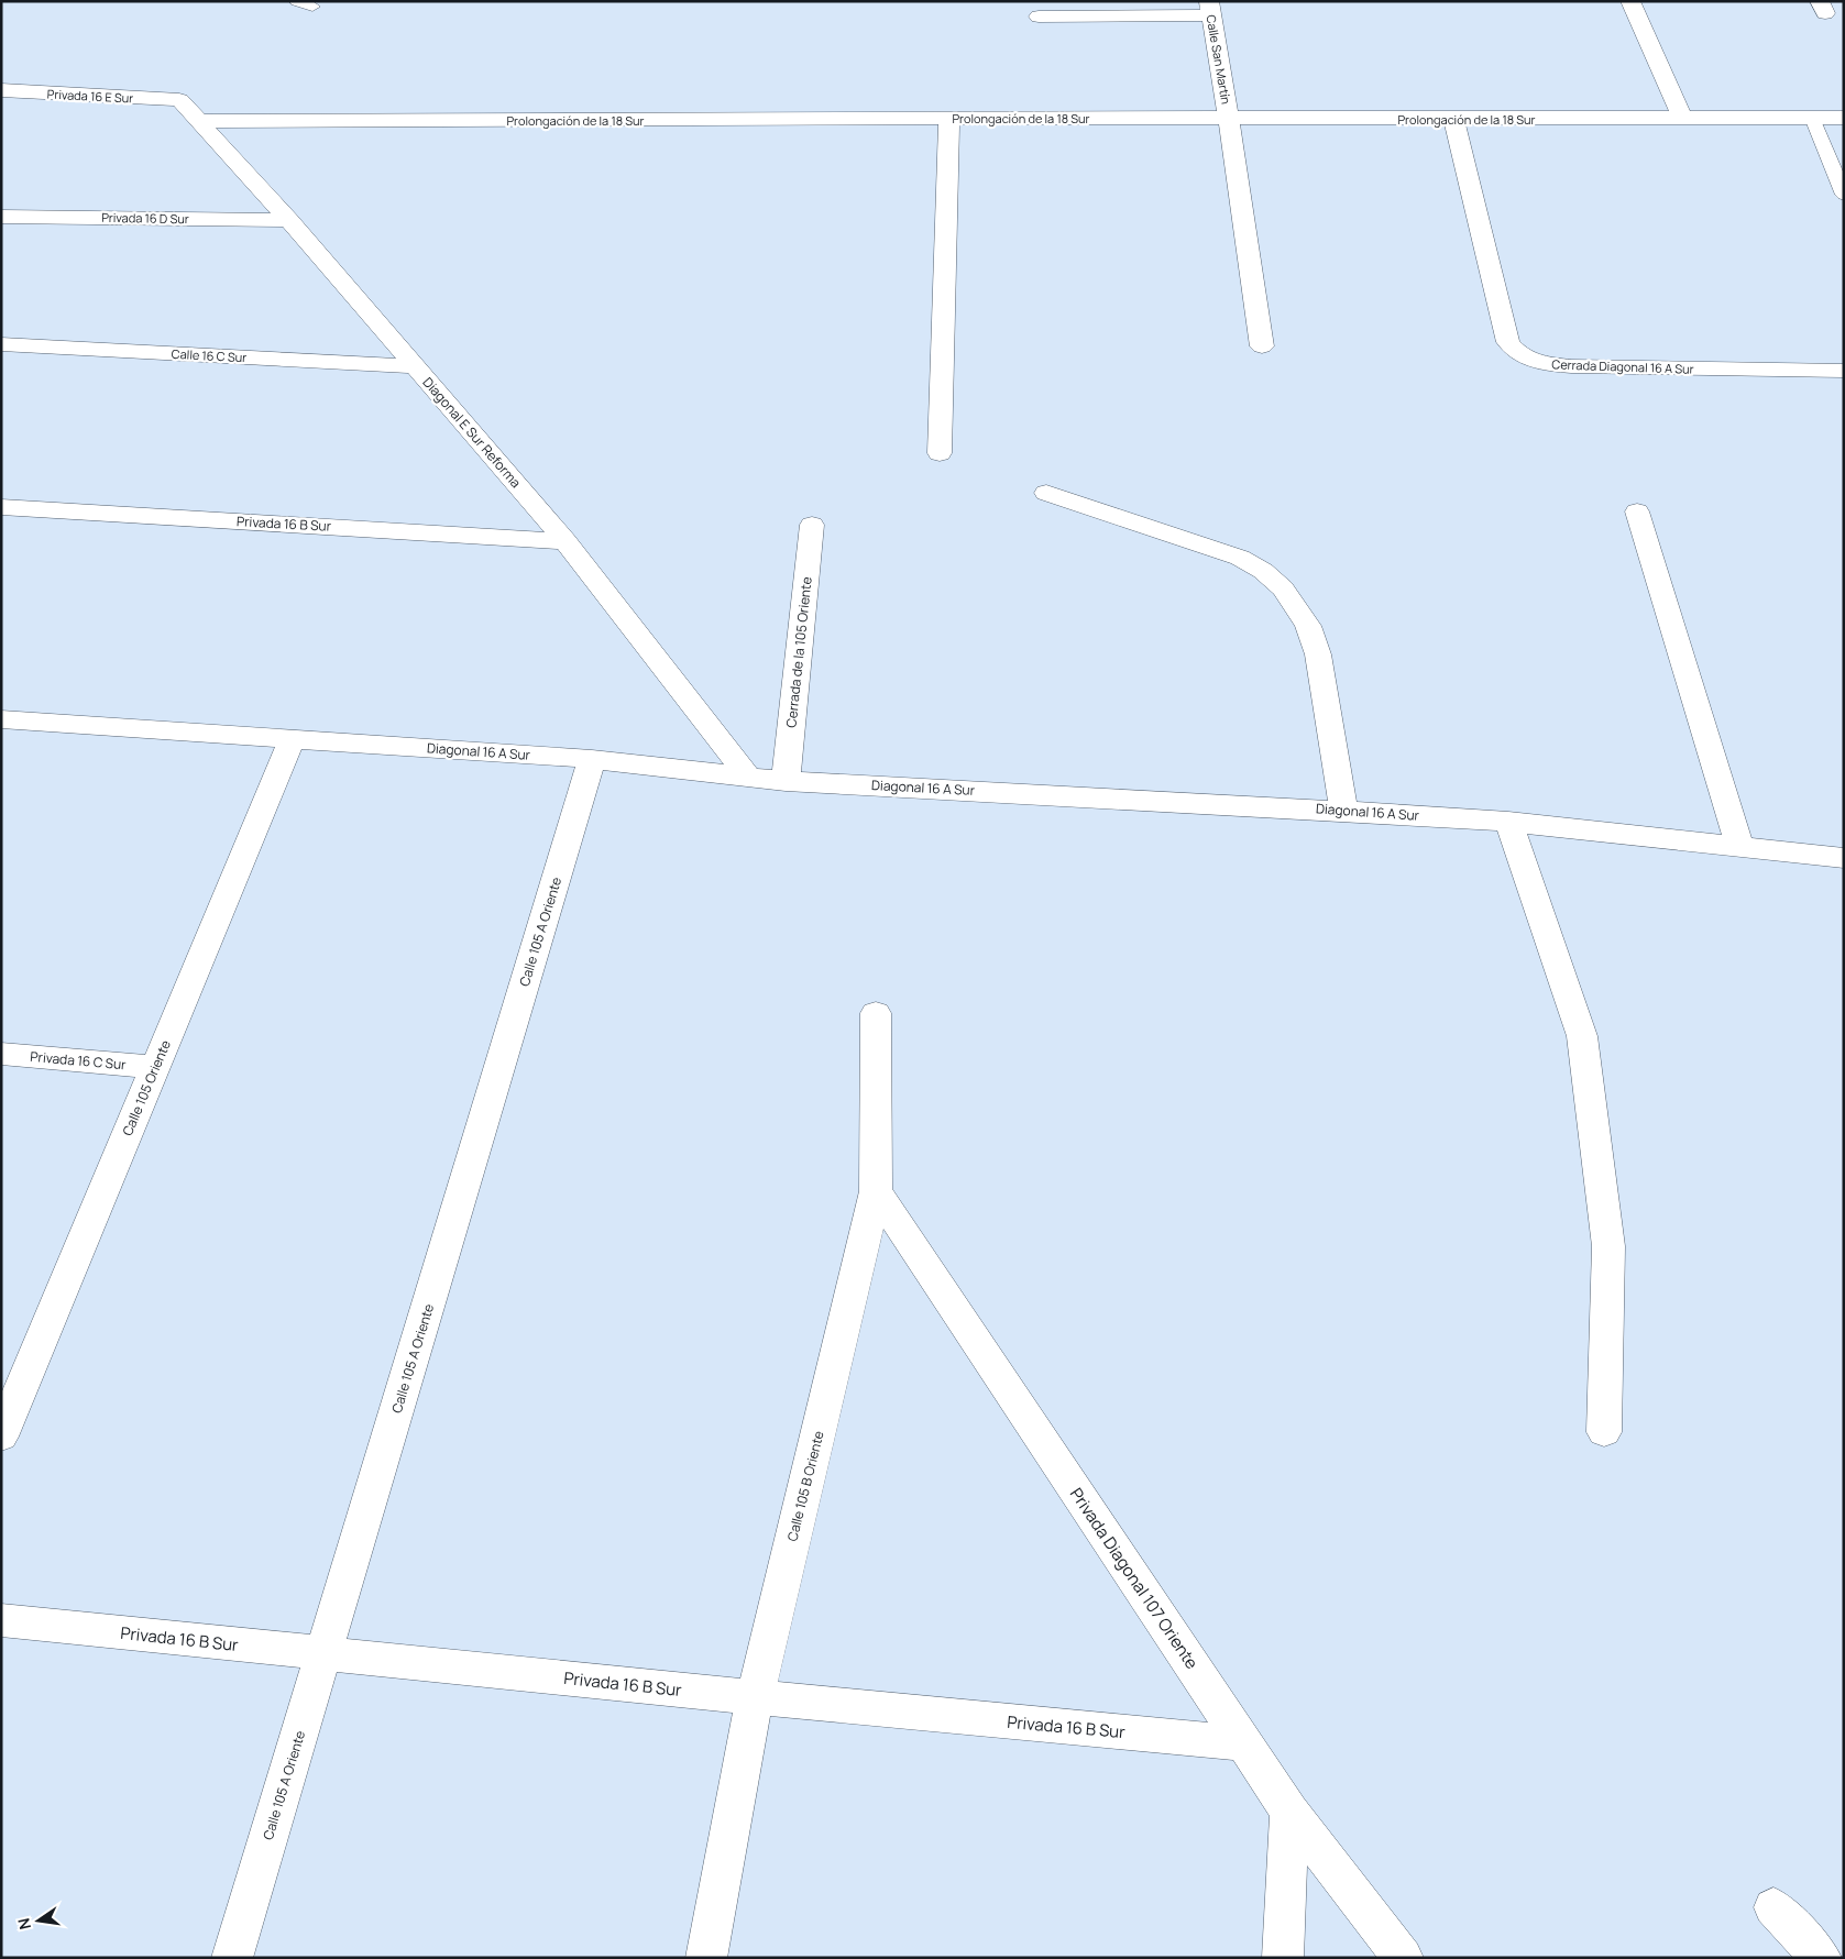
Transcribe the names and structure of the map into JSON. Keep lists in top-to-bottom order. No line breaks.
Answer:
{"streets":{"street":["Calle San Martín","Privada 16 E Sur","Prolongación de la 18 Sur","Privada 16 D Sur","Calle 16 C Sur","Cerrada Diagonal 16 A Sur","Diagonal E Sur Reforma","Privada 16 B Sur","Cerrada de la 105 Oriente","Diagonal 16 A Sur","Calle 105 A Oriente","Privada 16 C Sur","Calle 105 Oriente","Calle 105 B Oriente","Privada Diagonal 107 Oriente"]},"crossings":[["Calle San Martín","Prolongación de la 18 Sur"],["Privada 16 E Sur","Diagonal E Sur Reforma"],["Prolongación de la 18 Sur","Cerrada Diagonal 16 A Sur"],["Prolongación de la 18 Sur","Diagonal E Sur Reforma"],["Privada 16 D Sur","Diagonal E Sur Reforma"],["Calle 16 C Sur","Diagonal E Sur Reforma"],["Diagonal E Sur Reforma","Privada 16 B Sur"],["Diagonal E Sur Reforma","Diagonal 16 A Sur"],["Privada 16 B Sur","Calle 105 A Oriente"],["Privada 16 B Sur","Calle 105 B Oriente"],["Privada 16 B Sur","Privada Diagonal 107 Oriente"],["Cerrada de la 105 Oriente","Diagonal 16 A Sur"],["Diagonal 16 A Sur","Calle 105 A Oriente"],["Diagonal 16 A Sur","Calle 105 Oriente"],["Privada 16 C Sur","Calle 105 Oriente"],["Calle 105 B Oriente","Privada Diagonal 107 Oriente"]],"north":"left"}
